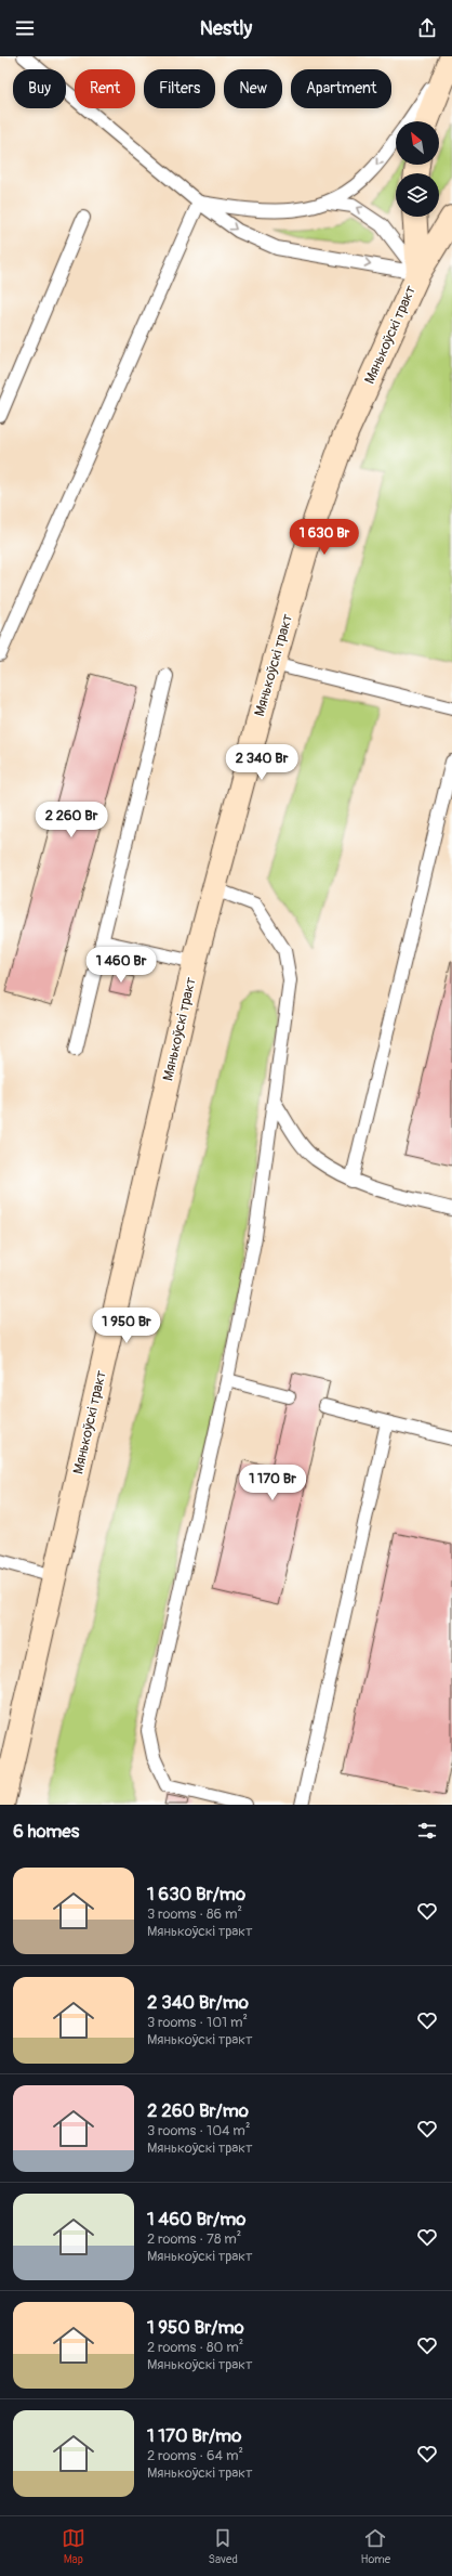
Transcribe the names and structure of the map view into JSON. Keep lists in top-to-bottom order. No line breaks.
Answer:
{"streets":{"street":["Мянькоўскі тракт"]},"north":"top left","page":{"header":"Nestly","chip":["Buy","Rent","Filters","New","Apartment"],"price":["1 630 Br","2 340 Br","2 260 Br","1 460 Br","1 950 Br","1 170 Br"],"heading":"6 homes","list":[{"name":"1 630 Br/mo","note":"3 rooms · 86 m² · Мянькоўскі тракт"},{"name":"2 340 Br/mo","note":"3 rooms · 101 m² · Мянькоўскі тракт"},{"name":"2 260 Br/mo","note":"3 rooms · 104 m² · Мянькоўскі тракт"},{"name":"1 460 Br/mo","note":"2 rooms · 78 m² · Мянькоўскі тракт"},{"name":"1 950 Br/mo","note":"2 rooms · 80 m² · Мянькоўскі тракт"},{"name":"1 170 Br/mo","note":"2 rooms · 64 m² · Мянькоўскі тракт"}],"tabs":["Map","Saved","Home"]}}
